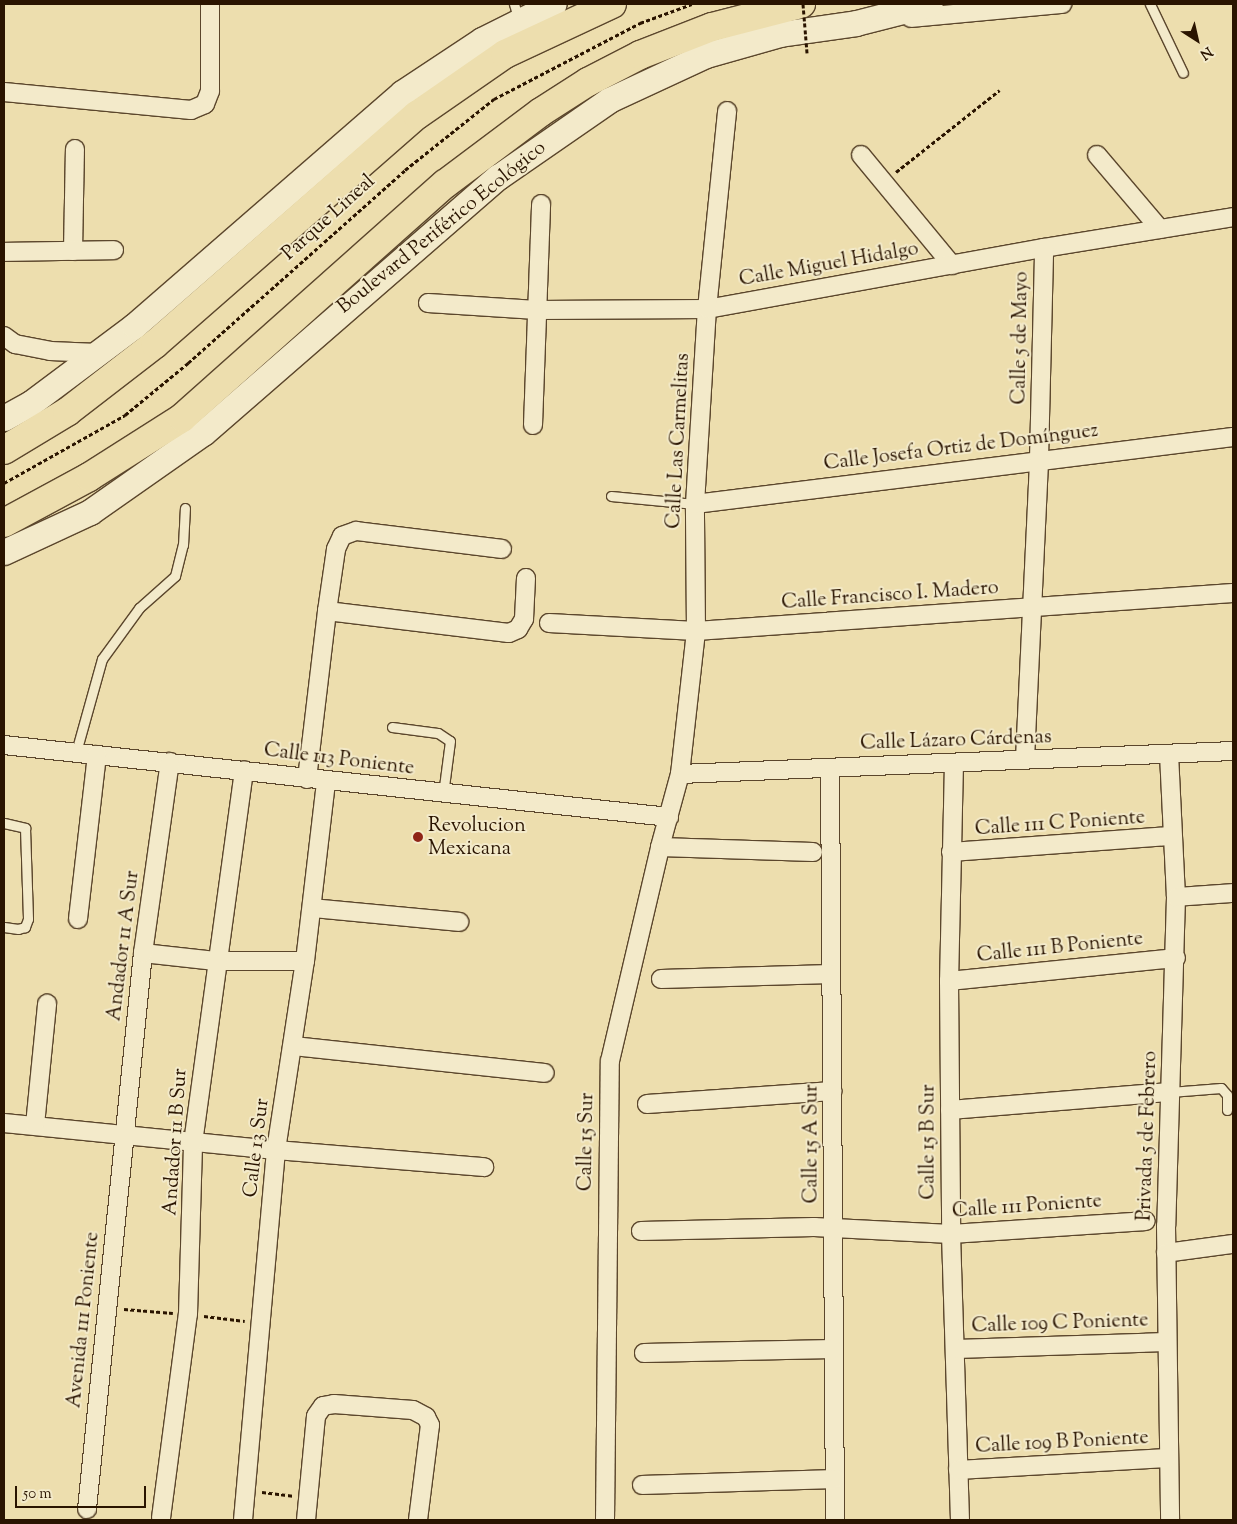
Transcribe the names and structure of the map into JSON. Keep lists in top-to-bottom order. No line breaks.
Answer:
{"streets":{"highway":["Boulevard Periférico Ecológico"],"street":["Calle Miguel Hidalgo","Calle 5 de Mayo","Calle Las Carmelitas","Calle Josefa Ortiz de Domínguez","Calle Francisco I. Madero","Calle Lázaro Cárdenas","Calle 113 Poniente","Calle 111 C Poniente","Andador 11 A Sur","Calle 111 B Poniente","Privada 5 de Febrero","Andador 11 B Sur","Calle 15 Sur","Calle 15 B Sur","Calle 15 A Sur","Calle 13 Sur","Calle 111 Poniente","Avenida 111 Poniente","Calle 109 C Poniente","Calle 109 B Poniente"],"path":["Parque Lineal"]},"crossings":[["Calle Miguel Hidalgo","Calle 5 de Mayo"],["Calle Miguel Hidalgo","Calle Las Carmelitas"],["Calle 5 de Mayo","Calle Josefa Ortiz de Domínguez"],["Calle 5 de Mayo","Calle Francisco I. Madero"],["Calle 5 de Mayo","Calle Lázaro Cárdenas"],["Calle Las Carmelitas","Calle Josefa Ortiz de Domínguez"],["Calle Las Carmelitas","Calle Francisco I. Madero"],["Calle Las Carmelitas","Calle Lázaro Cárdenas"],["Calle Las Carmelitas","Calle 15 Sur"],["Calle Lázaro Cárdenas","Privada 5 de Febrero"],["Calle Lázaro Cárdenas","Calle 15 Sur"],["Calle Lázaro Cárdenas","Calle 15 B Sur"],["Calle Lázaro Cárdenas","Calle 15 A Sur"],["Calle 113 Poniente","Andador 11 A Sur"],["Calle 113 Poniente","Andador 11 B Sur"],["Calle 113 Poniente","Calle 15 Sur"],["Calle 113 Poniente","Calle 13 Sur"],["Calle 111 C Poniente","Privada 5 de Febrero"],["Calle 111 C Poniente","Calle 15 B Sur"],["Andador 11 A Sur","Avenida 111 Poniente"],["Calle 111 B Poniente","Privada 5 de Febrero"],["Calle 111 B Poniente","Calle 15 B Sur"],["Privada 5 de Febrero","Calle 109 C Poniente"],["Privada 5 de Febrero","Calle 109 B Poniente"],["Calle 15 B Sur","Calle 111 Poniente"],["Calle 15 B Sur","Calle 109 C Poniente"],["Calle 15 B Sur","Calle 109 B Poniente"],["Calle 15 A Sur","Calle 111 Poniente"]],"places":["Revolucion Mexicana"],"scale_bar":"50 m","north":"bottom right"}
